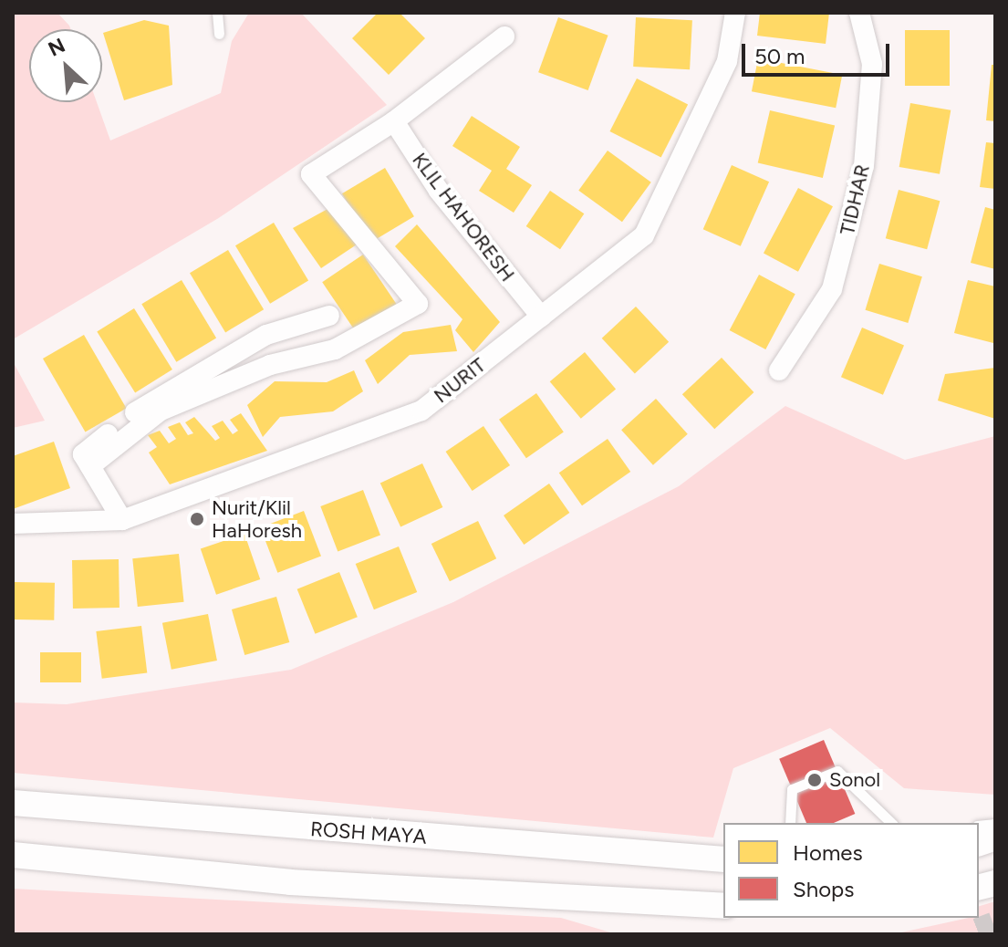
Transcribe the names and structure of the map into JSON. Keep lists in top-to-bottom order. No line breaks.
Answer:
{"streets":{"street":["TIDHAR","KLIL HAHORESH","NURIT","ROSH MAYA"]},"crossings":[["KLIL HAHORESH","NURIT"]],"places":["Nurit/Klil HaHoresh","Sonol"],"legend":["Homes","Shops"],"scale_bar":"50 m","north":"top left"}
